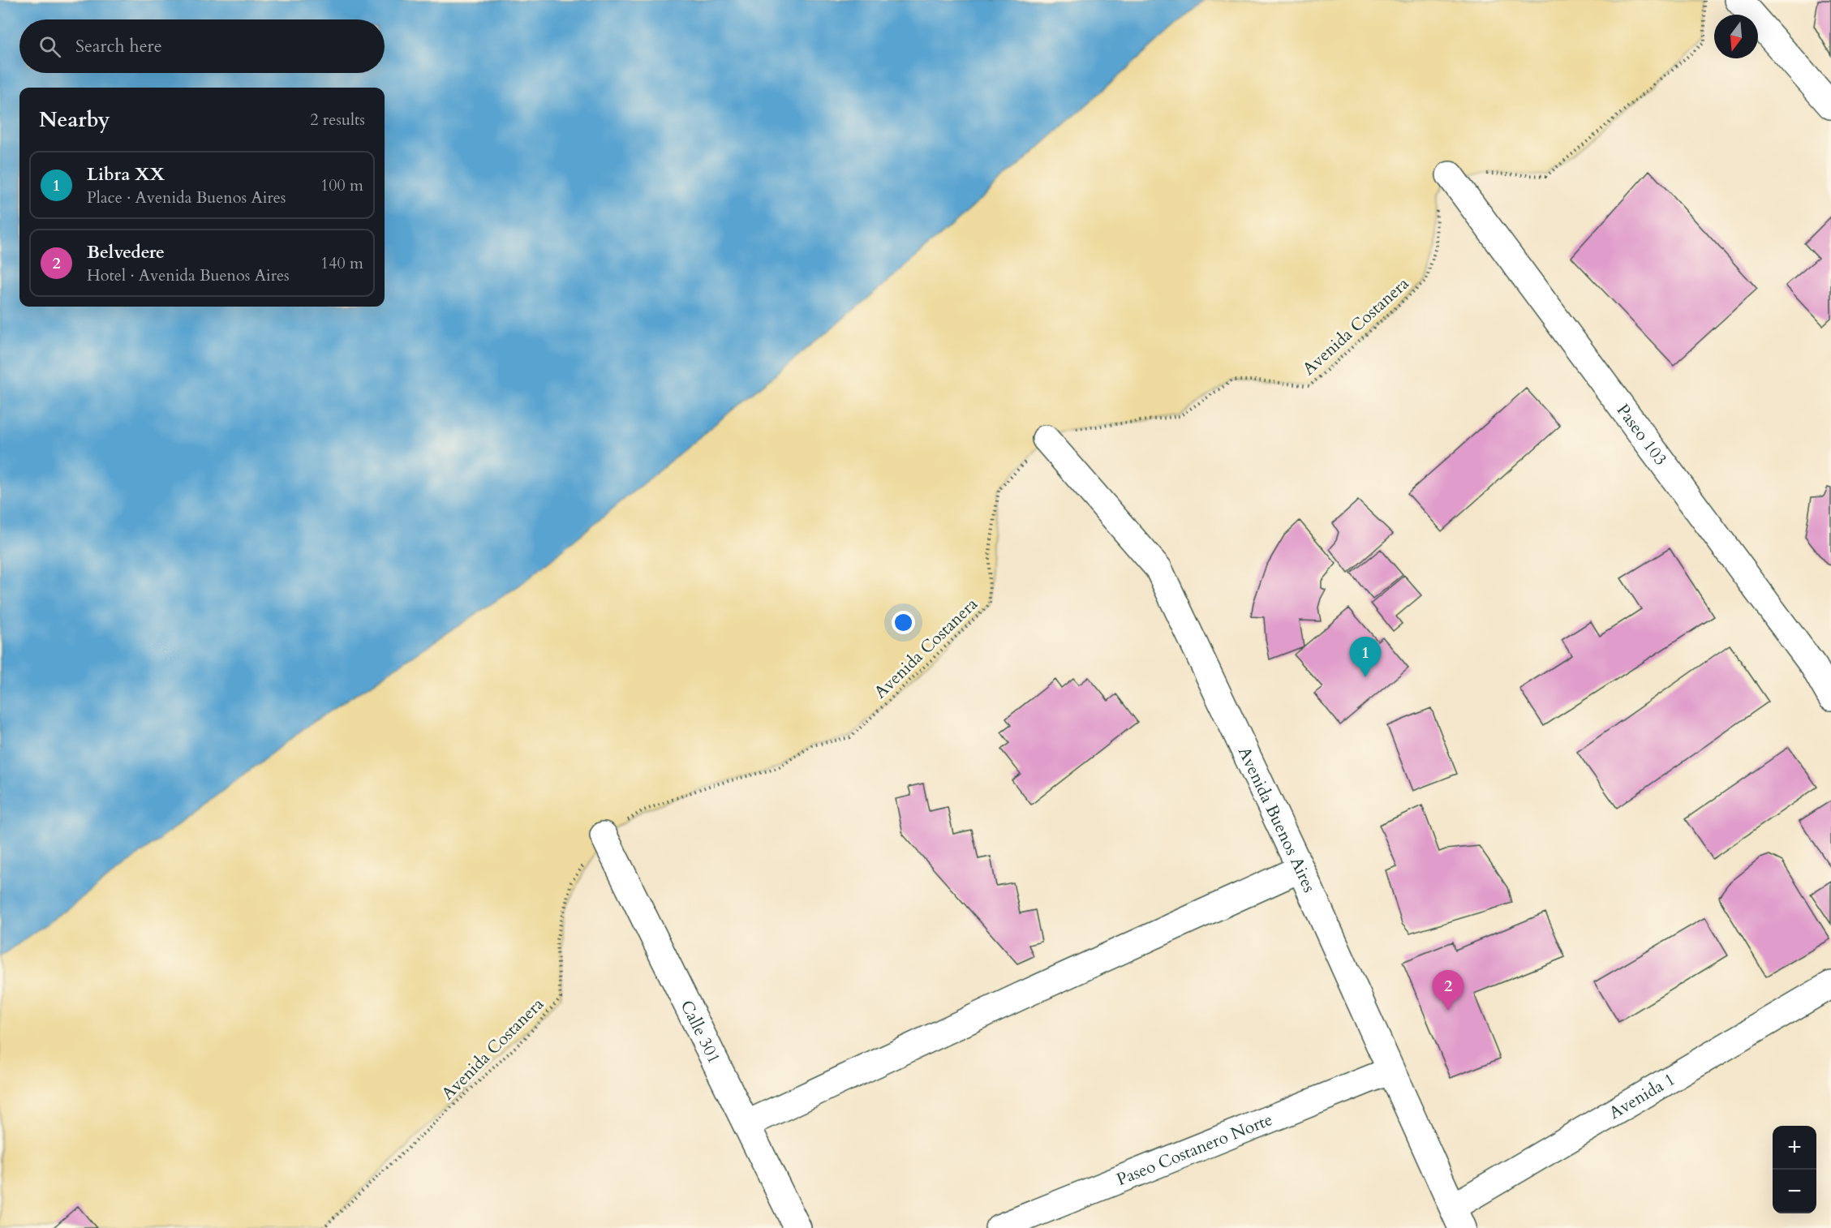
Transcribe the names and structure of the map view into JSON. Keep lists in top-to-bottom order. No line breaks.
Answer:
{"streets":{"street":["Paseo 103","Avenida Buenos Aires","Calle 301","Avenida 1","Paseo Costanero Norte"],"path":["Avenida Costanera"]},"crossings":[["Avenida Costanera","Paseo 103"],["Avenida Costanera","Avenida Buenos Aires"],["Avenida Costanera","Calle 301"],["Avenida Buenos Aires","Avenida 1"],["Avenida Buenos Aires","Paseo Costanero Norte"]],"north":"bottom","page":{"search":"Search here","heading":["Nearby","2 results"],"list":[{"mark":"1","name":"Libra XX","note":"Place · Avenida Buenos Aires","value":"100 m"},{"mark":"2","name":"Belvedere","note":"Hotel · Avenida Buenos Aires","value":"140 m"}],"pins":["1","2"],"map_buttons":["+","−"]}}
